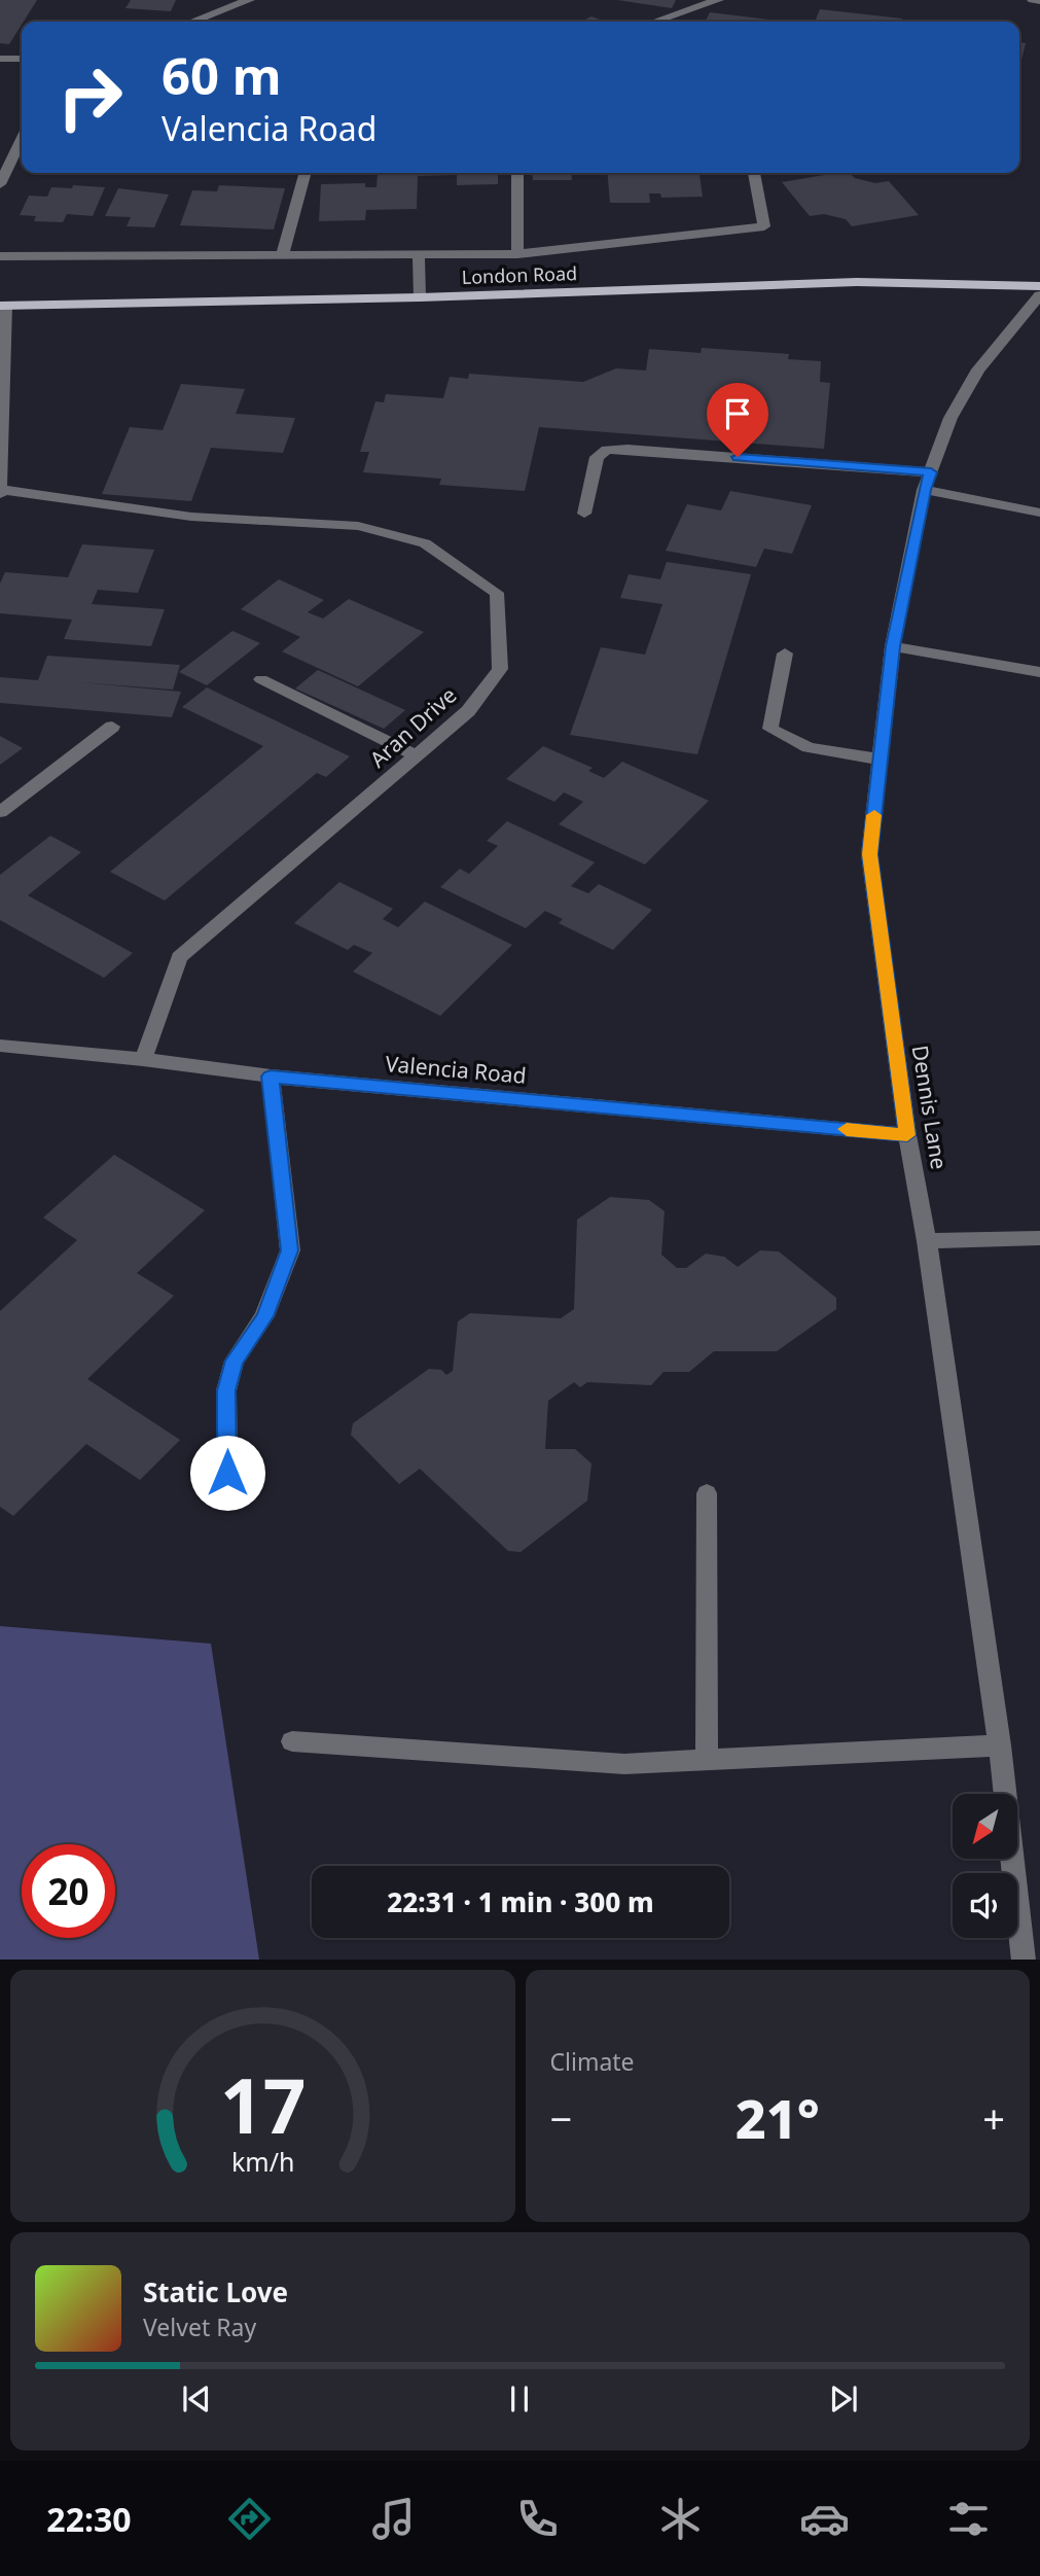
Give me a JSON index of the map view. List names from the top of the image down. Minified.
{"streets":{"main road":["London Road"],"street":["Aran Drive","Valencia Road","Dennis Lane"]},"crossings":[["Aran Drive","Valencia Road"],["Valencia Road","Dennis Lane"]],"north":"bottom left","page":{"turn":["60 m","Valencia Road"],"limit":"20","trip":"22:31 · 1 min · 300 m","tile":"Climate","heat":["−","21°","+"],"song":["Static Love","Velvet Ray"],"tabs":"22:30","gauge":["17","km/h"]}}
